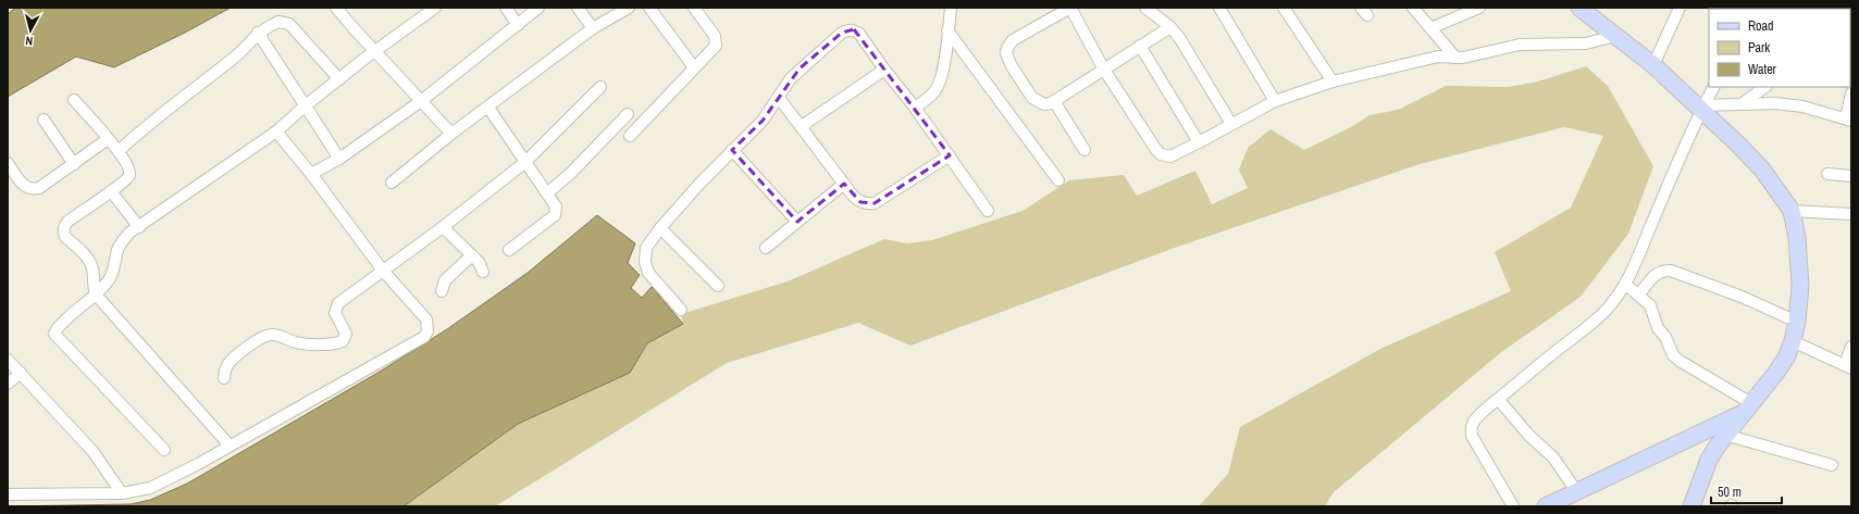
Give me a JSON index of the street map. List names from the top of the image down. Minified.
{"legend":["Road","Park","Water"],"scale_bar":"50 m","north":"bottom"}
